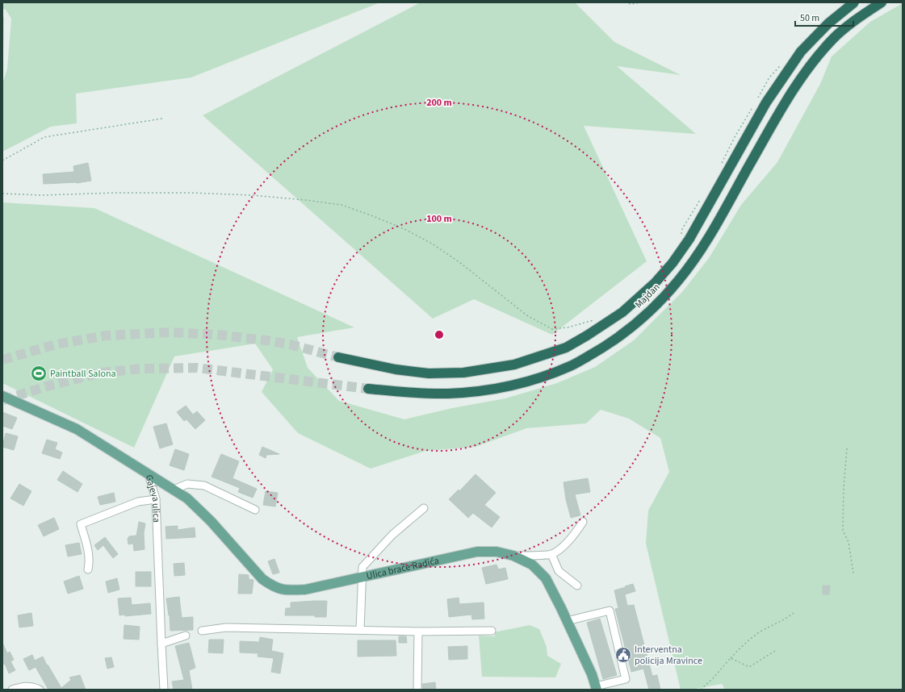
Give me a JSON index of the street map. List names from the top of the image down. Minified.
{"streets":{"highway":["Majdan"],"main road":["Gajeva ulica","Ulica braće Radića"]},"crossings":[["Gajeva ulica","Ulica braće Radića"]],"places":{"sports":["Paintball Salona"],"public building":["Interventna policija Mravince"]},"scale_bar":"50 m","rings":["200 m","100 m"]}
